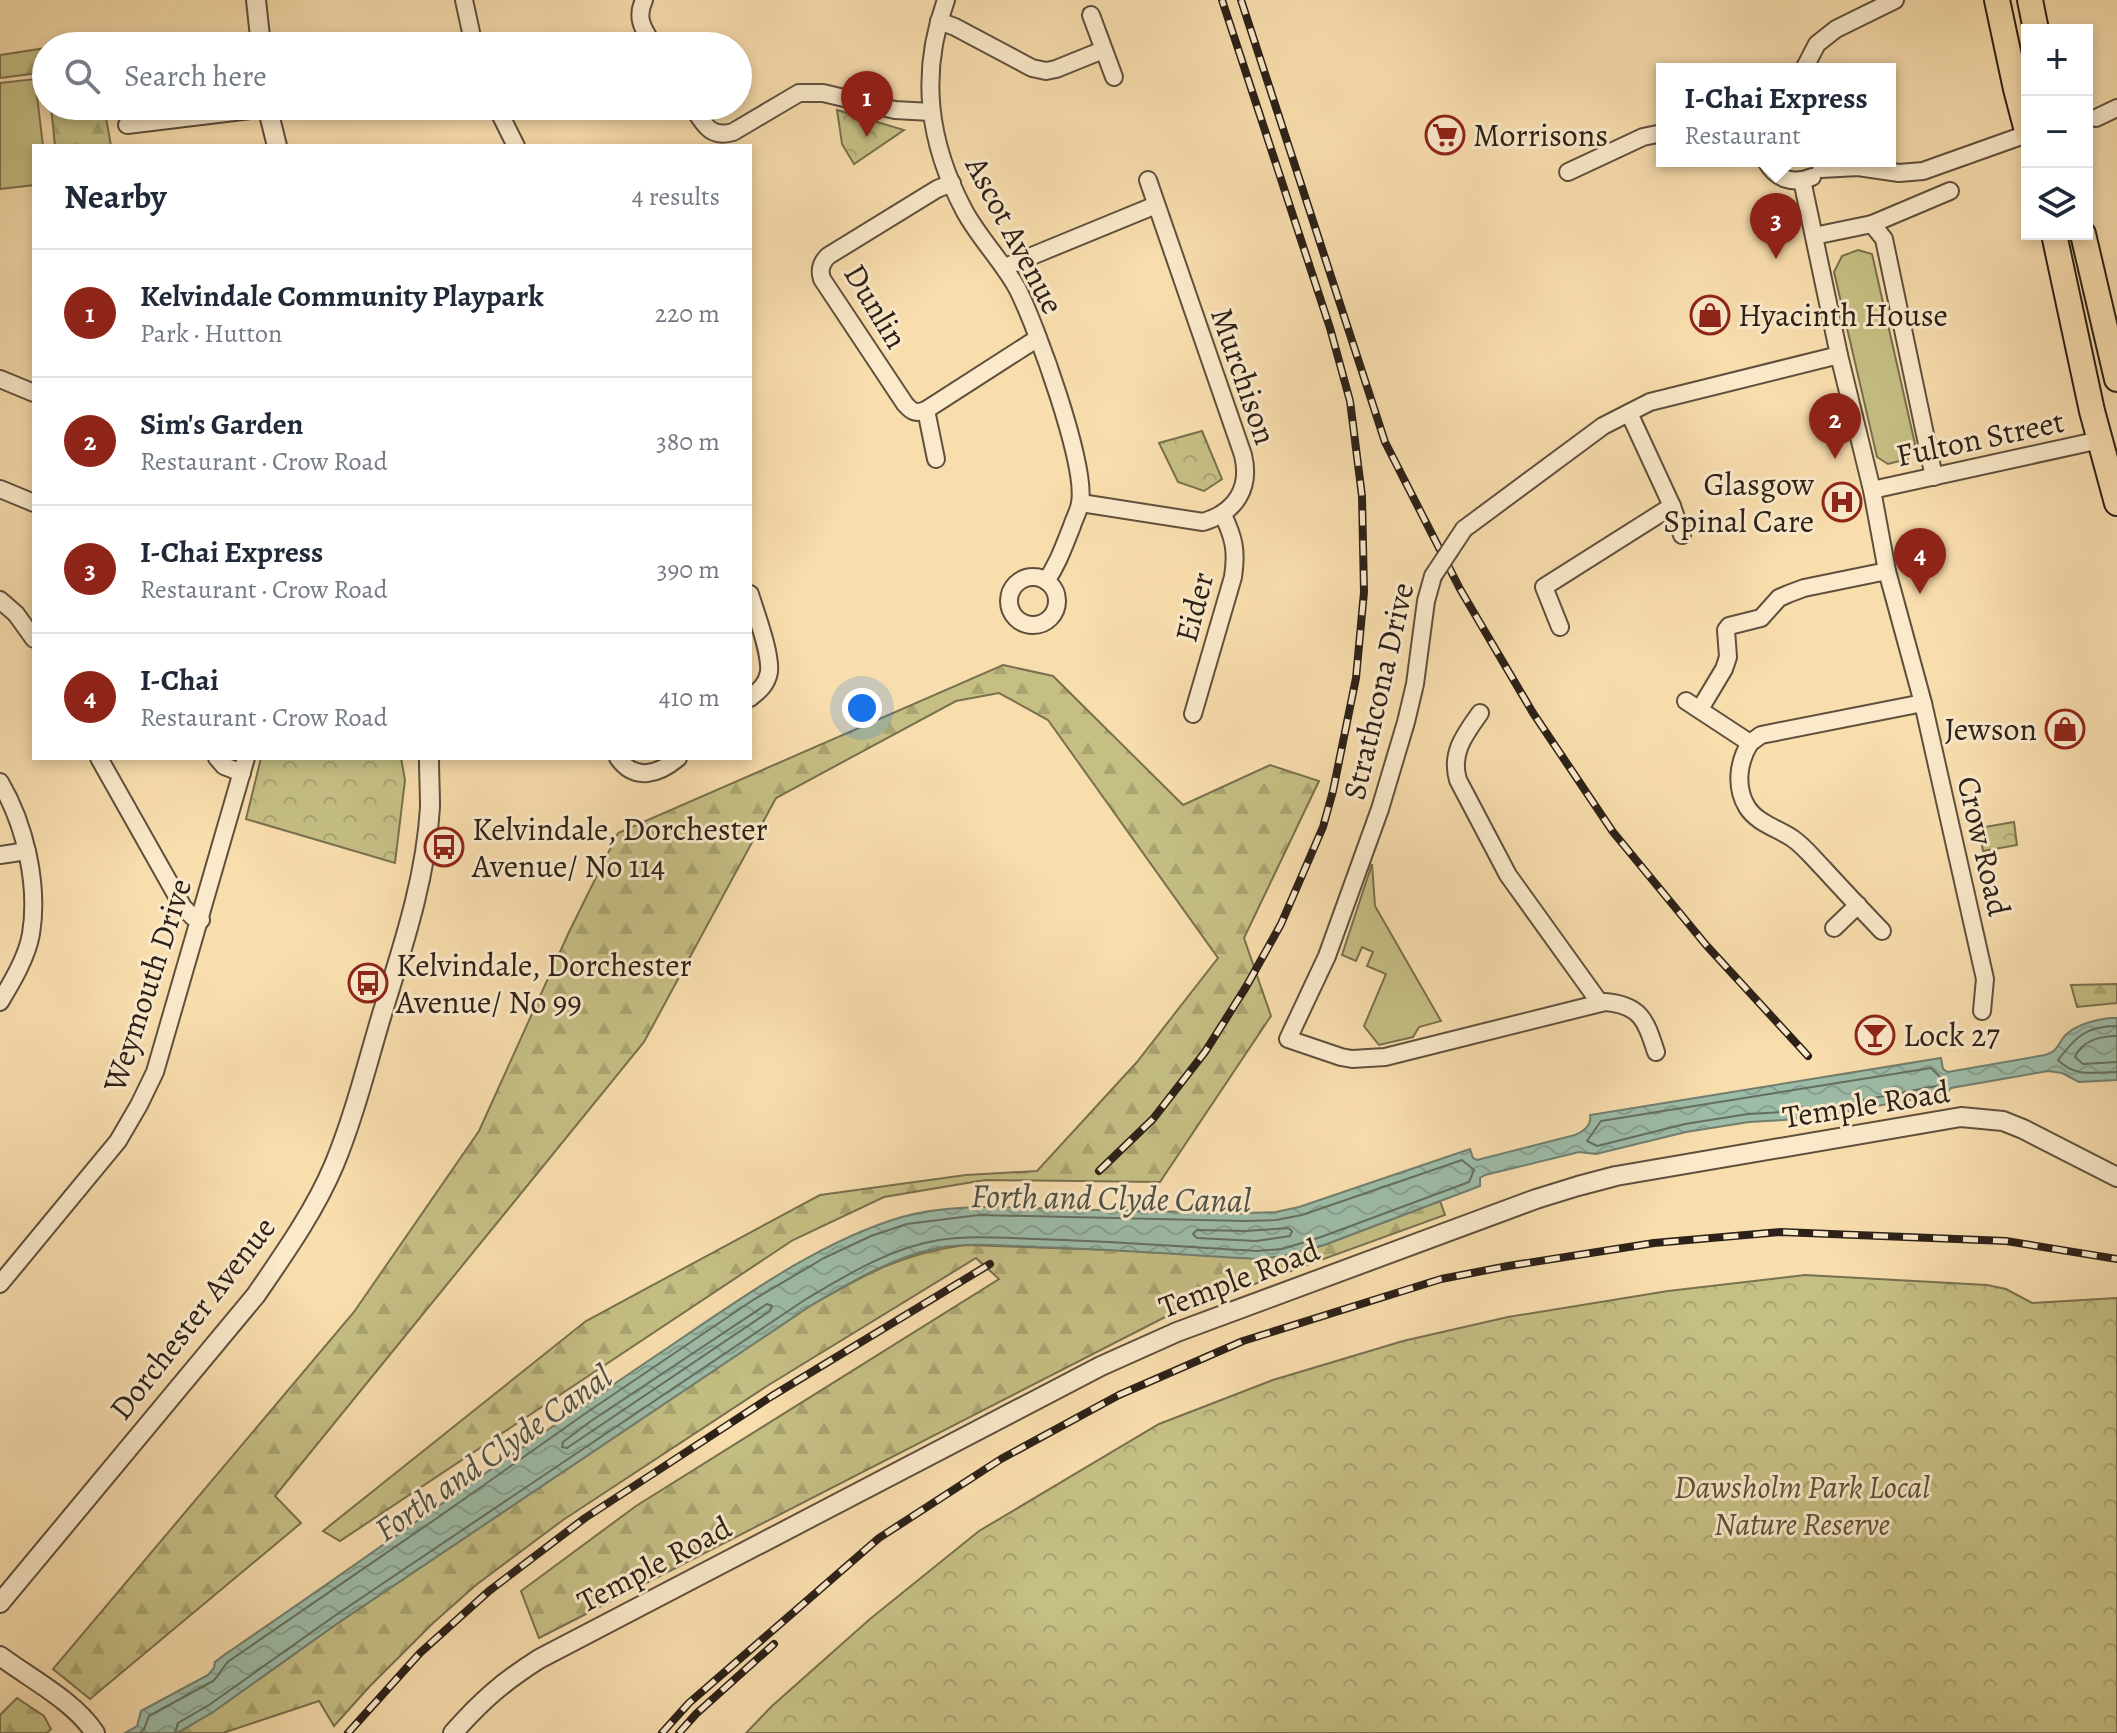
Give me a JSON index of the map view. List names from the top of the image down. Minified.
{"streets":{"street":["Ascot Avenue","Dunlin","Murchison","Fulton Street","Eider","Strathcona Drive","Crow Road","Weymouth Drive","Temple Road","Dorchester Avenue"]},"crossings":[["Ascot Avenue","Dunlin"],["Murchison","Eider"],["Fulton Street","Crow Road"],["Strathcona Drive","Crow Road"]],"water":["Forth and Clyde Canal"],"parks":["Dawsholm Park Local Nature Reserve"],"places":{"supermarket":["Morrisons"],"shop":["Hyacinth House","Jewson"],"hospital":["Glasgow Spinal Care"],"bus stop":["Kelvindale, Dorchester Avenue/ No 114","Kelvindale, Dorchester Avenue/ No 99"],"bar":["Lock 27"]},"page":{"map_buttons":["+","−"],"search":"Search here","popup":["I-Chai Express","Restaurant"],"pins":["1","3","2","4"],"heading":["Nearby","4 results"],"list":[{"mark":"1","name":"Kelvindale Community Playpark","note":"Park · Hutton","value":"220 m"},{"mark":"2","name":"Sim's Garden","note":"Restaurant · Crow Road","value":"380 m"},{"mark":"3","name":"I-Chai Express","note":"Restaurant · Crow Road","value":"390 m"},{"mark":"4","name":"I-Chai","note":"Restaurant · Crow Road","value":"410 m"}]}}
